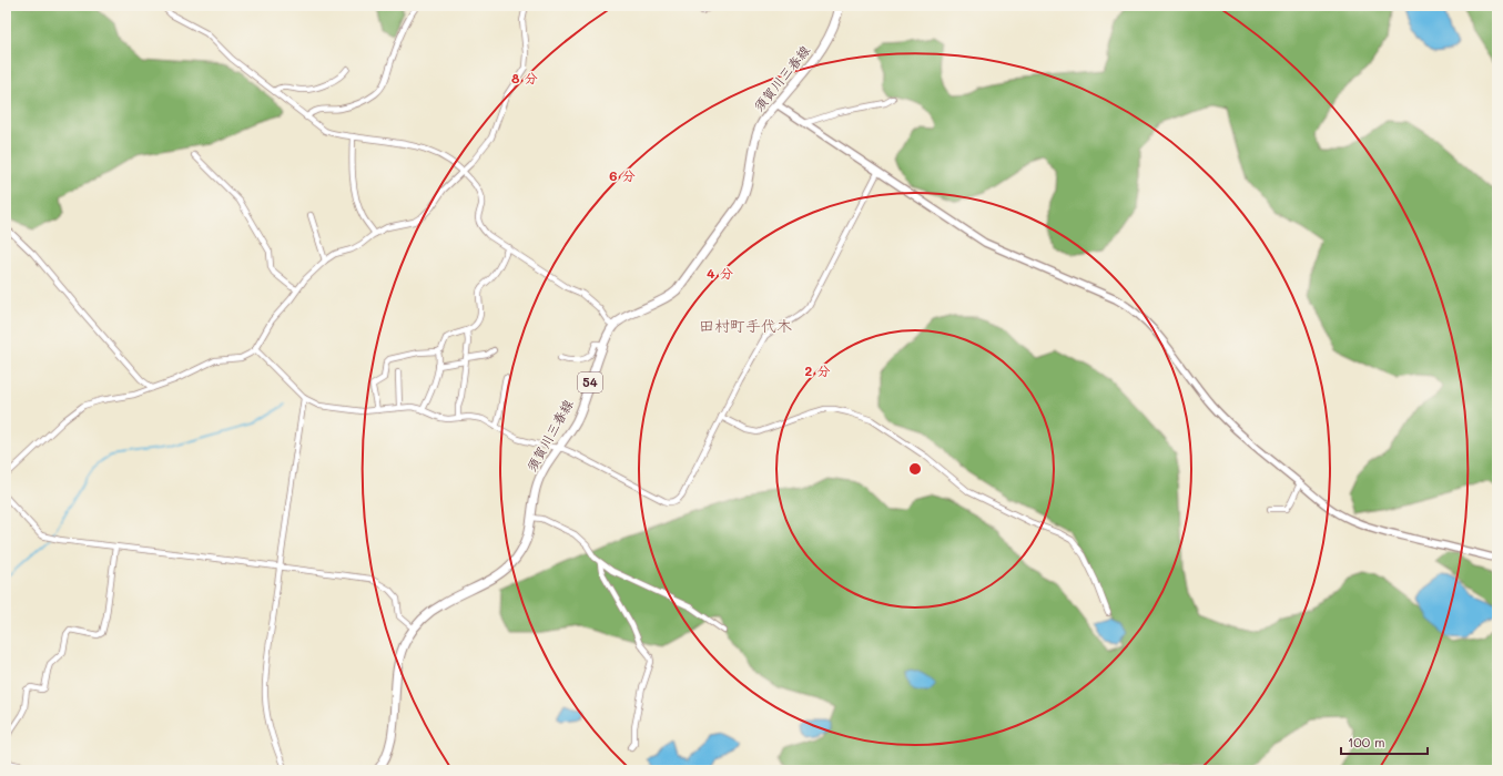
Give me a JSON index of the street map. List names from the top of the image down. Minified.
{"streets":{"main road":["須賀川三春線","54"]},"districts":["田村町手代木"],"scale_bar":"100 m","rings":["8 分","6 分","4 分","2 分"]}
